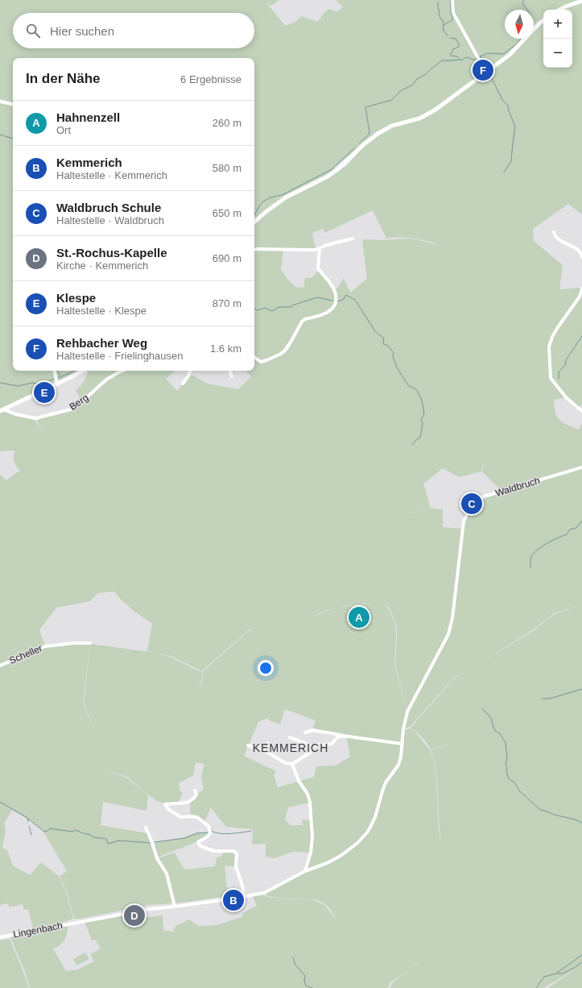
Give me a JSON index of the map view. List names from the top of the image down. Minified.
{"streets":{"street":["Berg","Waldbruch","Scheller","Lingenbach"]},"districts":["KEMMERICH"],"north":"bottom","page":{"map_buttons":["+","−"],"search":"Hier suchen","pins":["F","E","C","A","B","D"],"heading":["In der Nähe","6 Ergebnisse"],"list":[{"mark":"A","name":"Hahnenzell","note":"Ort","value":"260 m"},{"mark":"B","name":"Kemmerich","note":"Haltestelle · Kemmerich","value":"580 m"},{"mark":"C","name":"Waldbruch Schule","note":"Haltestelle · Waldbruch","value":"650 m"},{"mark":"D","name":"St.-Rochus-Kapelle","note":"Kirche · Kemmerich","value":"690 m"},{"mark":"E","name":"Klespe","note":"Haltestelle · Klespe","value":"870 m"},{"mark":"F","name":"Rehbacher Weg","note":"Haltestelle · Frielinghausen","value":"1.6 km"}]}}
